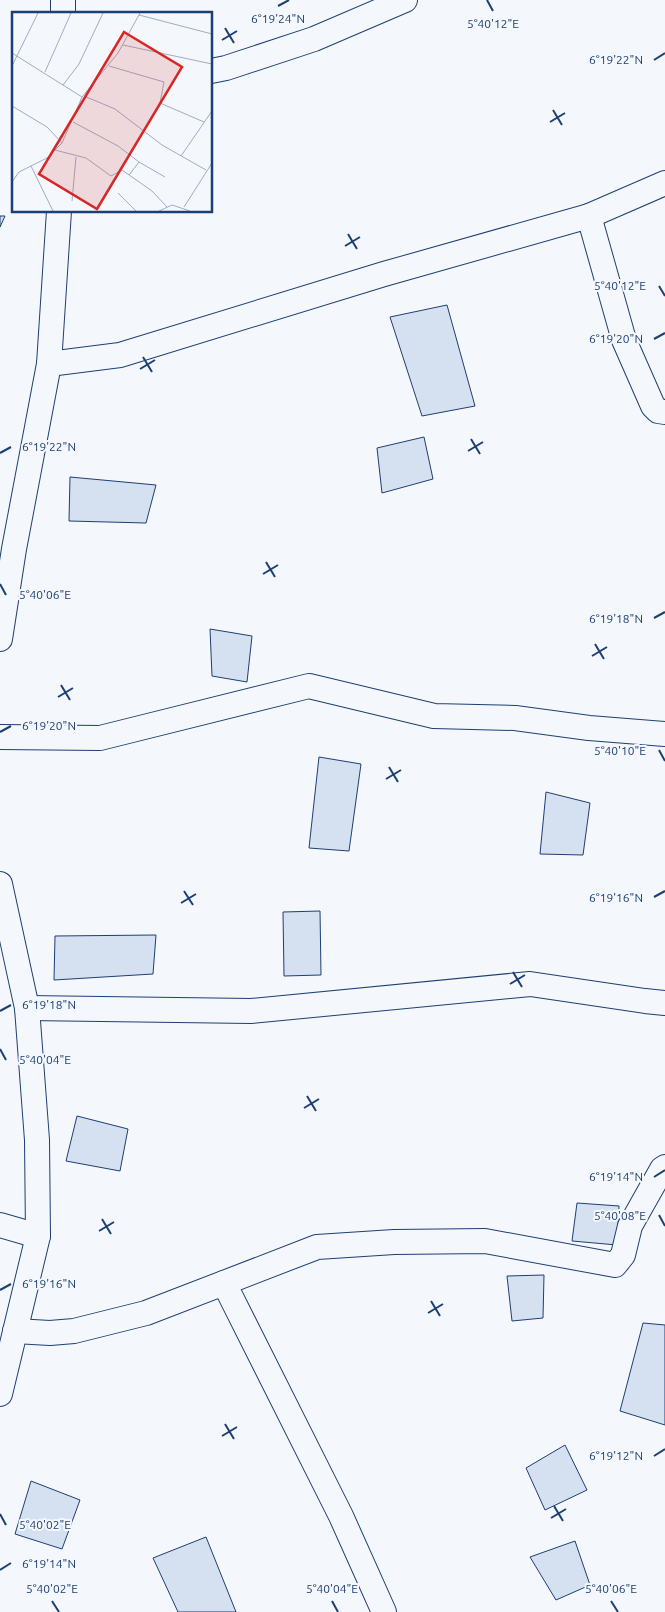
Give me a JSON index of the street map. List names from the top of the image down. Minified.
{"coordinates":["6°19'24\"N","5°40'12\"E","6°19'22\"N","6°19'20\"N","5°40'06\"E","6°19'18\"N","5°40'10\"E","6°19'16\"N","5°40'04\"E","6°19'14\"N","5°40'08\"E","6°19'12\"N","5°40'02\"E"]}
